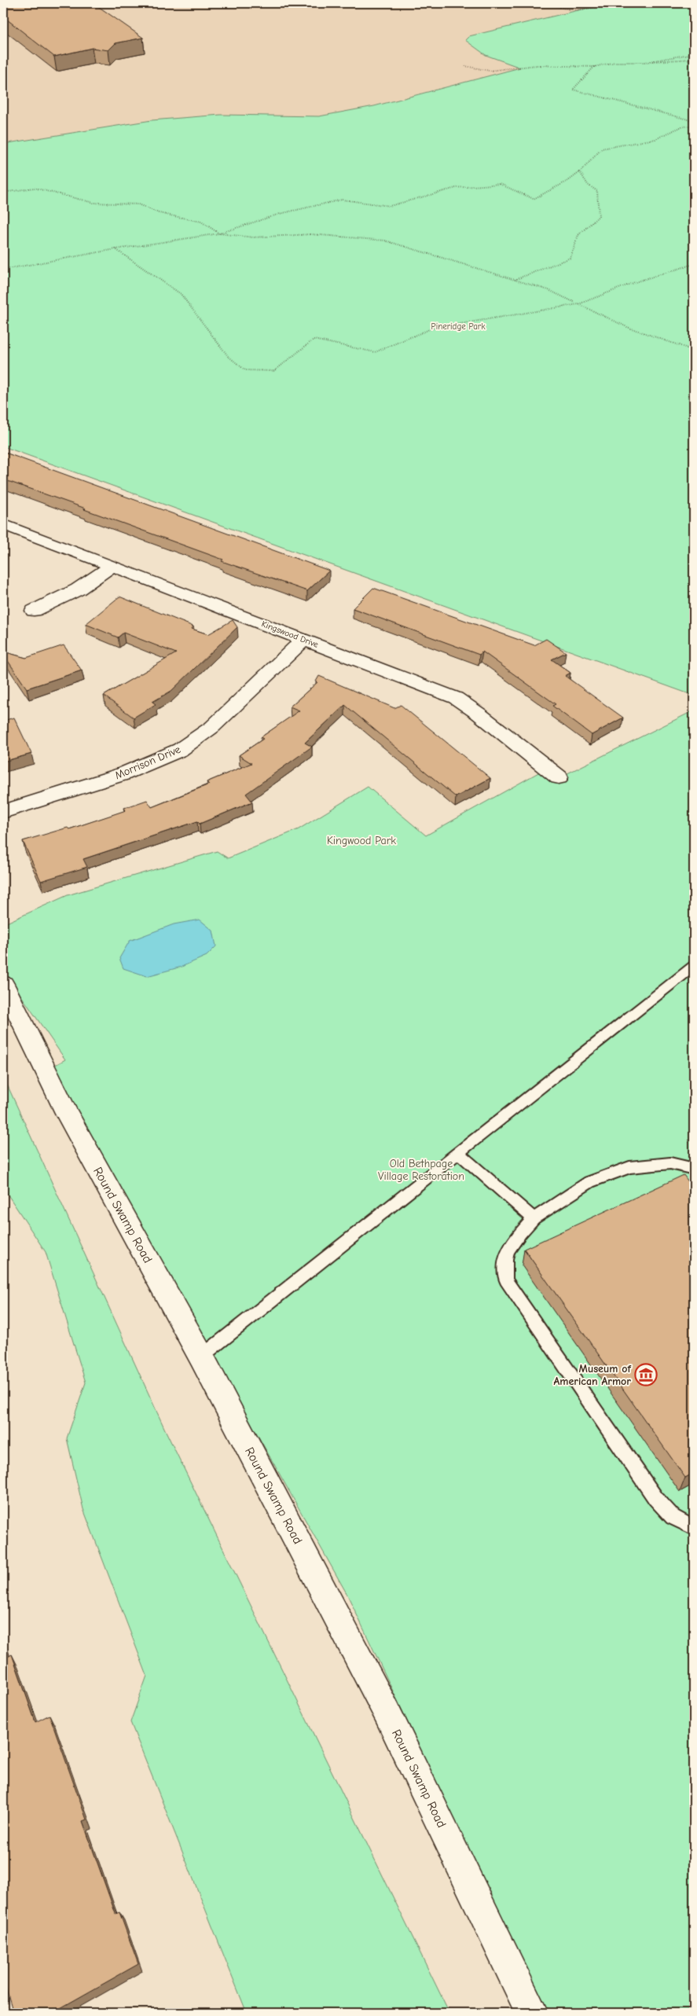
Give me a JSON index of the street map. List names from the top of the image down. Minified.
{"streets":{"street":["Kingswood Drive","Morrison Drive","Round Swamp Road"]},"crossings":[["Kingswood Drive","Morrison Drive"]],"parks":["Pineridge Park","Kingwood Park","Old Bethpage Village Restoration"],"places":{"museum":["Museum of American Armor"]}}
